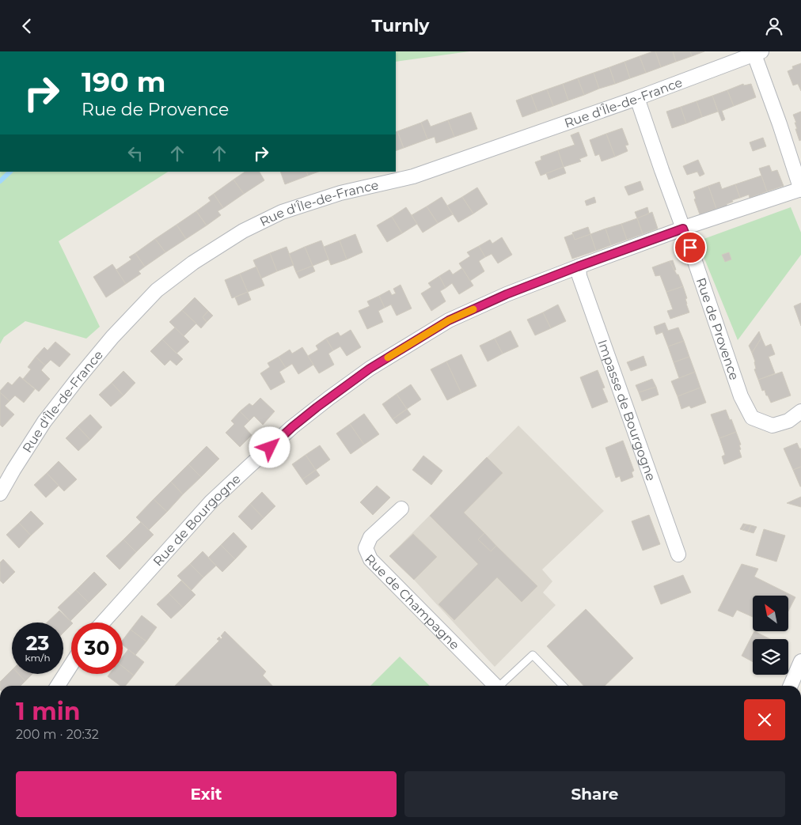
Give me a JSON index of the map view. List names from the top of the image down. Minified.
{"streets":{"street":["Rue d'Île-de-France","Rue de Provence","Impasse de Bourgogne","Rue de Bourgogne","Rue de Champagne"]},"crossings":[["Rue d'Île-de-France","Rue de Provence"],["Rue de Provence","Rue de Bourgogne"],["Impasse de Bourgogne","Rue de Bourgogne"]],"north":"top left","page":{"header":"Turnly","turn":["190 m","Rue de Provence"],"speed":"23 km/h","limit":"30","heading":["1 min","200 m · 20:32"],"buttons":["Exit","Share"]}}
